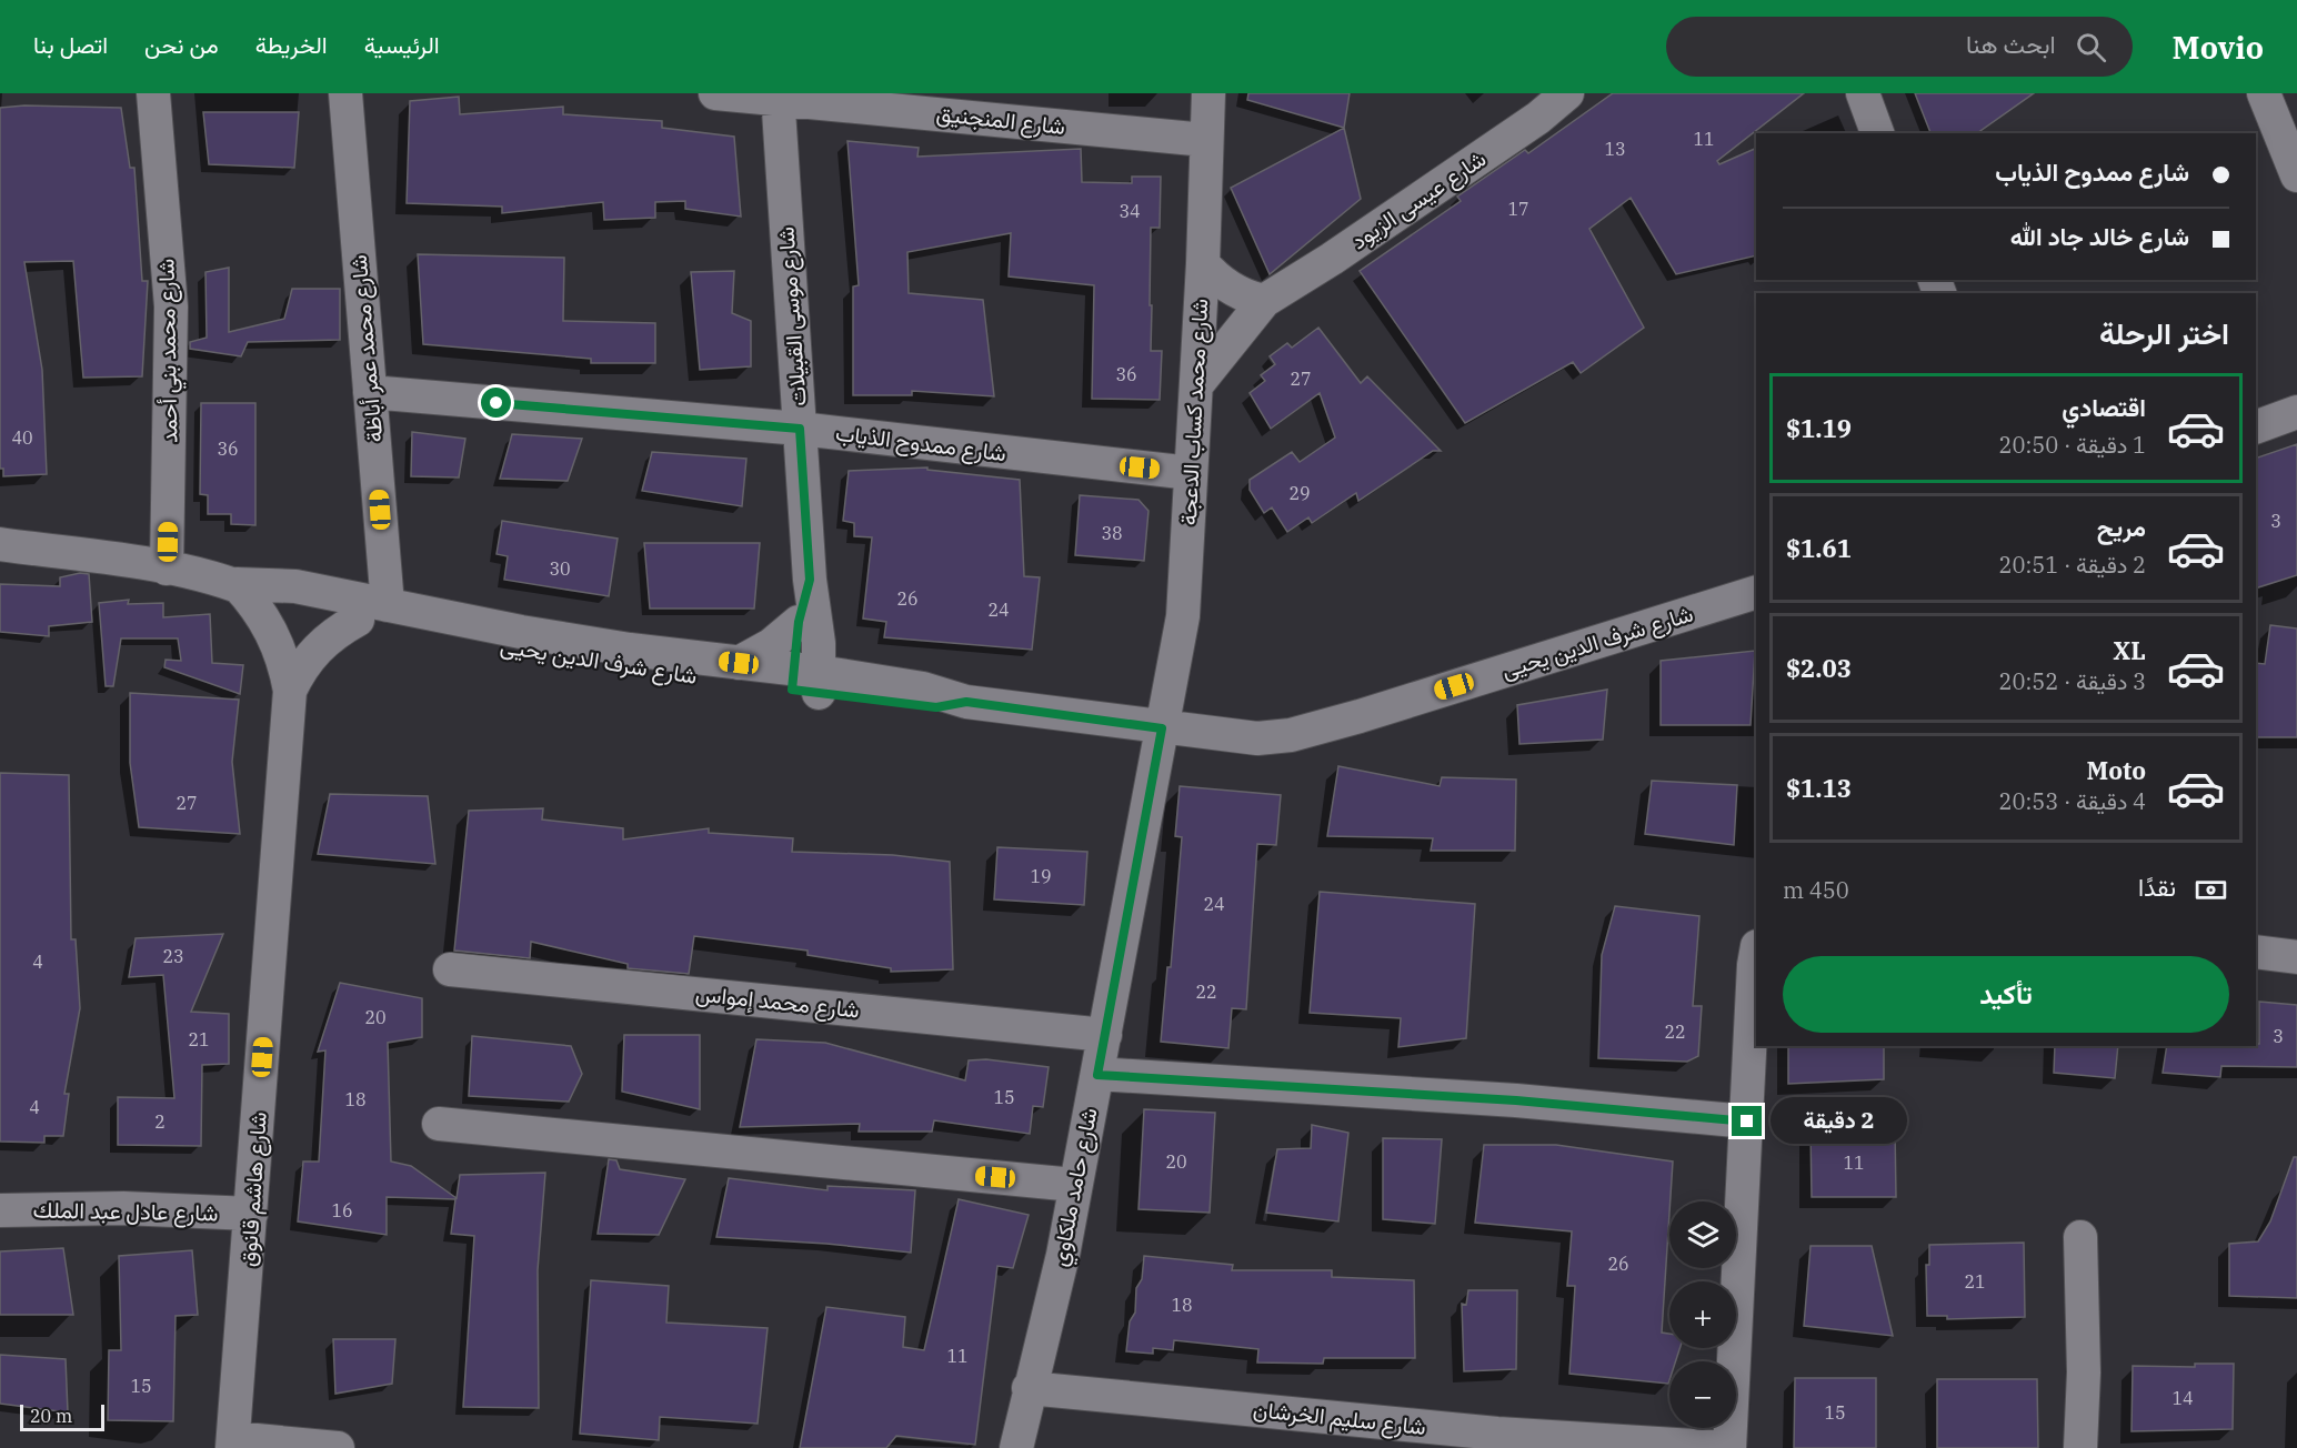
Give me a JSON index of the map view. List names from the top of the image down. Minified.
{"streets":{"street":["شارع المنجنيق","شارع عيسى الزيود","شارع موسى القبيلات","شارع محمد عمر أباظة","شارع محمد بني أحمد","شارع محمد كساب الدعجة","شارع ممدوح الذياب","شارع شرف الدين يحيى","شارع محمد إمواس","شارع حامد ملكاوي","شارع هاشم قانوق","شارع عادل عبد الملك","شارع سليم الخرشان"]},"crossings":[["شارع المنجنيق","شارع موسى القبيلات"],["شارع المنجنيق","شارع محمد كساب الدعجة"],["شارع عيسى الزيود","شارع محمد كساب الدعجة"],["شارع موسى القبيلات","شارع ممدوح الذياب"],["شارع موسى القبيلات","شارع شرف الدين يحيى"],["شارع محمد عمر أباظة","شارع ممدوح الذياب"],["شارع محمد عمر أباظة","شارع شرف الدين يحيى"],["شارع محمد بني أحمد","شارع شرف الدين يحيى"],["شارع محمد كساب الدعجة","شارع ممدوح الذياب"],["شارع محمد كساب الدعجة","شارع شرف الدين يحيى"],["شارع محمد كساب الدعجة","شارع حامد ملكاوي"],["شارع شرف الدين يحيى","شارع حامد ملكاوي"],["شارع شرف الدين يحيى","شارع هاشم قانوق"],["شارع محمد إمواس","شارع حامد ملكاوي"],["شارع حامد ملكاوي","شارع سليم الخرشان"],["شارع هاشم قانوق","شارع عادل عبد الملك"]],"house_numbers":["11","13","17","34","36","27","40","36","29","3","38","30","26","24","27","19","24","23","4","22","20","22","3","21","15","18","4","2","20","11","16","26","21","18","11","15","14","15"],"scale_bar":"20 m","page":{"header":"Movio","search":"ابحث هنا","nav":["الرئيسية","الخريطة","من نحن","اتصل بنا"],"banner":["شارع ممدوح الذياب","شارع خالد جاد الله"],"heading":"اختر الرحلة","list":[{"name":"اقتصادي","note":"1 دقيقة · 20:50","value":"$1.19"},{"name":"مريح","note":"2 دقيقة · 20:51","value":"$1.61"},{"name":"XL","note":"3 دقيقة · 20:52","value":"$2.03"},{"name":"Moto","note":"4 دقيقة · 20:53","value":"$1.13"}],"pay":["نقدًا","450 m"],"buttons":"تأكيد","bubble":"2 دقيقة","map_buttons":["+","−"],"scale":"20 m"}}
